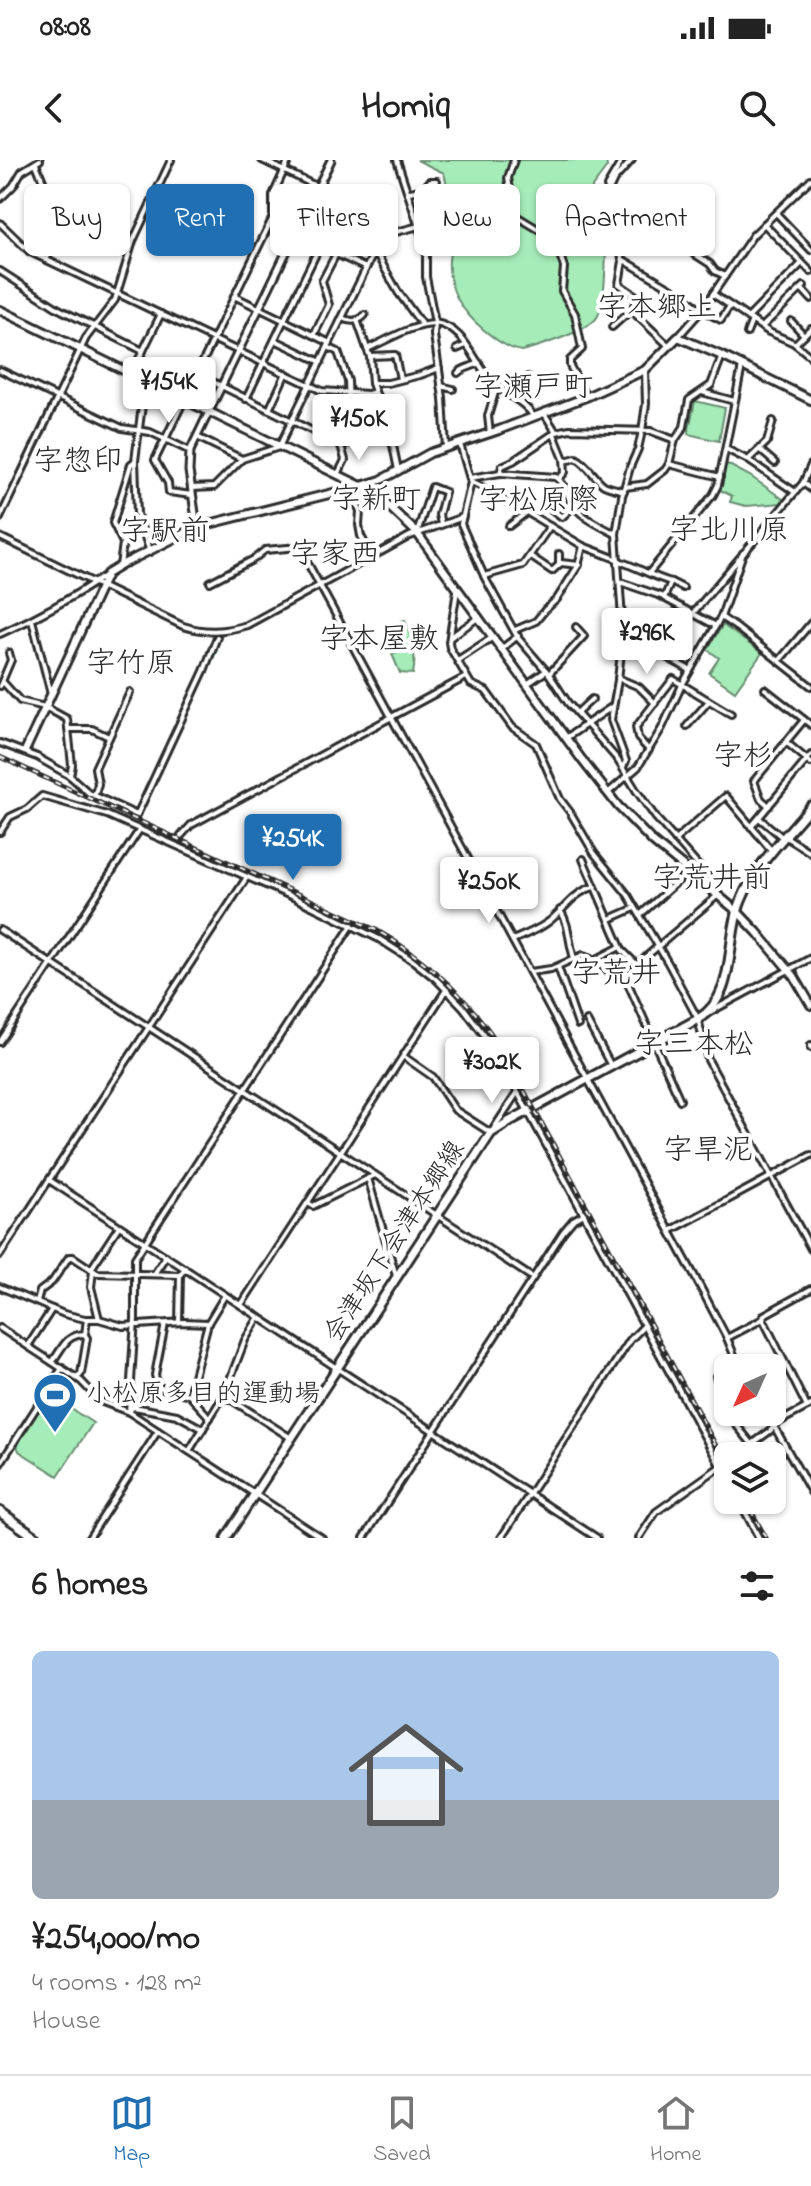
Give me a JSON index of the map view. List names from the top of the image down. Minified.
{"streets":{"main road":["会津坂下会津本郷線"]},"districts":["字本郷上","字瀬戸町","字惣印","字新町","字松原際","字北川原","字駅前","字家西","字本屋敷","字竹原","字杉","字荒井前","字荒井","字三本松","字旱泥"],"places":{"sports":["小松原多目的運動場"]},"north":"bottom left","page":{"status":"08:08","header":"Homiq","chip":["Buy","Rent","Filters","New","Apartment"],"price":["¥154K","¥150K","¥296K","¥254K","¥250K","¥302K"],"heading":"6 homes","list":[{"name":"¥254,000/mo","note":"4 rooms · 128 m² · House"}],"tabs":["Map","Saved","Home"]}}
